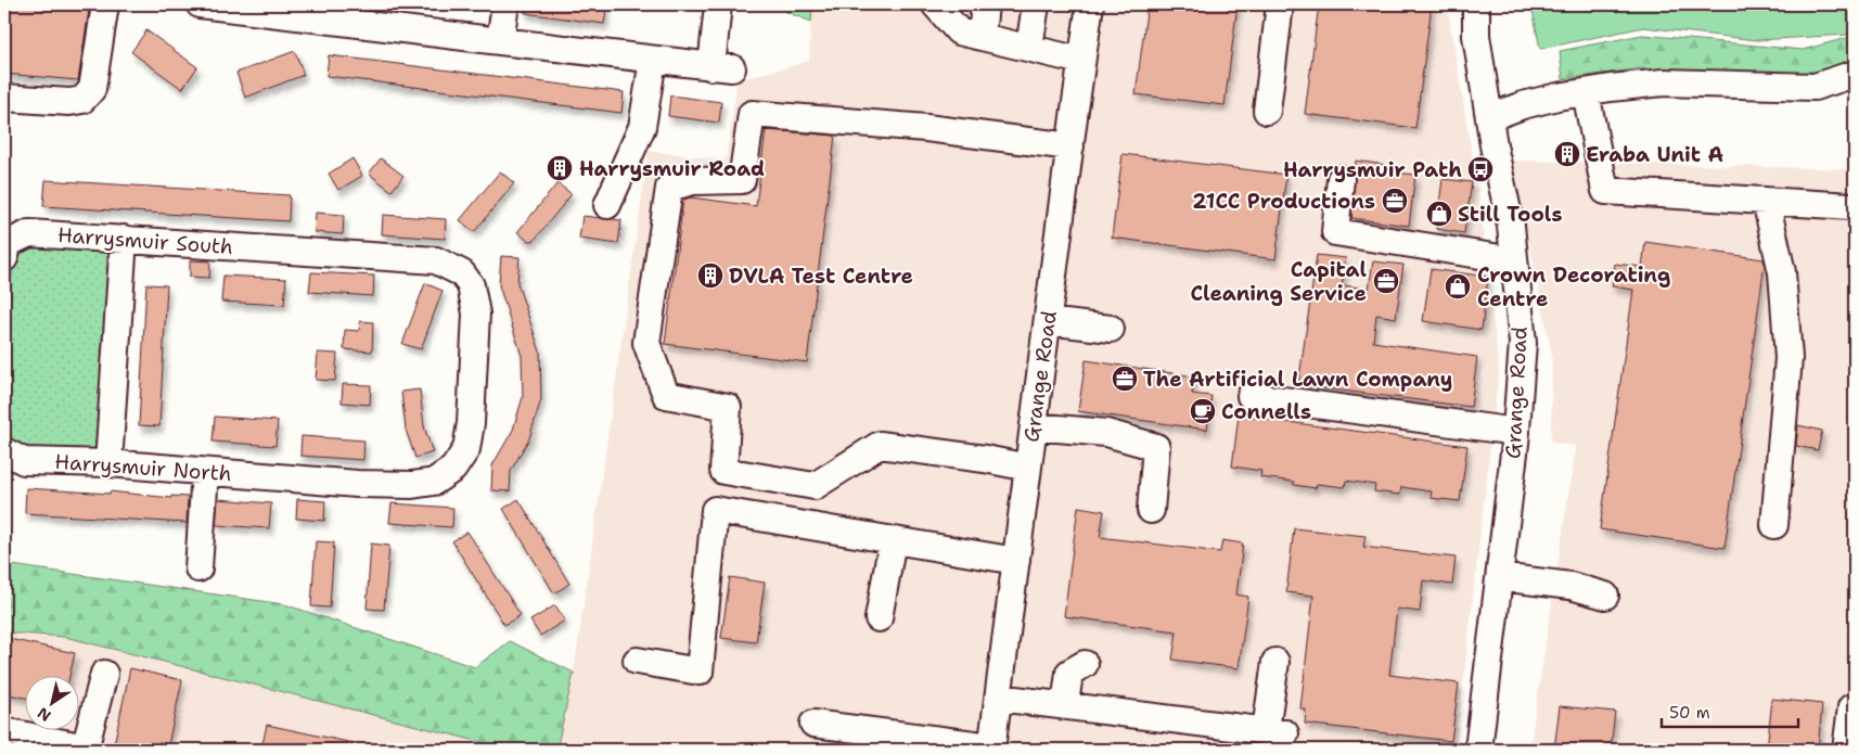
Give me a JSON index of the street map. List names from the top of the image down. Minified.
{"streets":{"street":["Harrysmuir South","Grange Road","Harrysmuir North"]},"crossings":[["Harrysmuir South","Harrysmuir North"]],"places":{"building":["Eraba Unit A","Harrysmuir Road","DVLA Test Centre"],"bus stop":["Harrysmuir Path"],"office":["21CC Productions","Capital Cleaning Service","The Artificial Lawn Company"],"shop":["Still Tools","Crown Decorating Centre"],"cafe":["Connells"]},"scale_bar":"50 m","north":"bottom left"}
